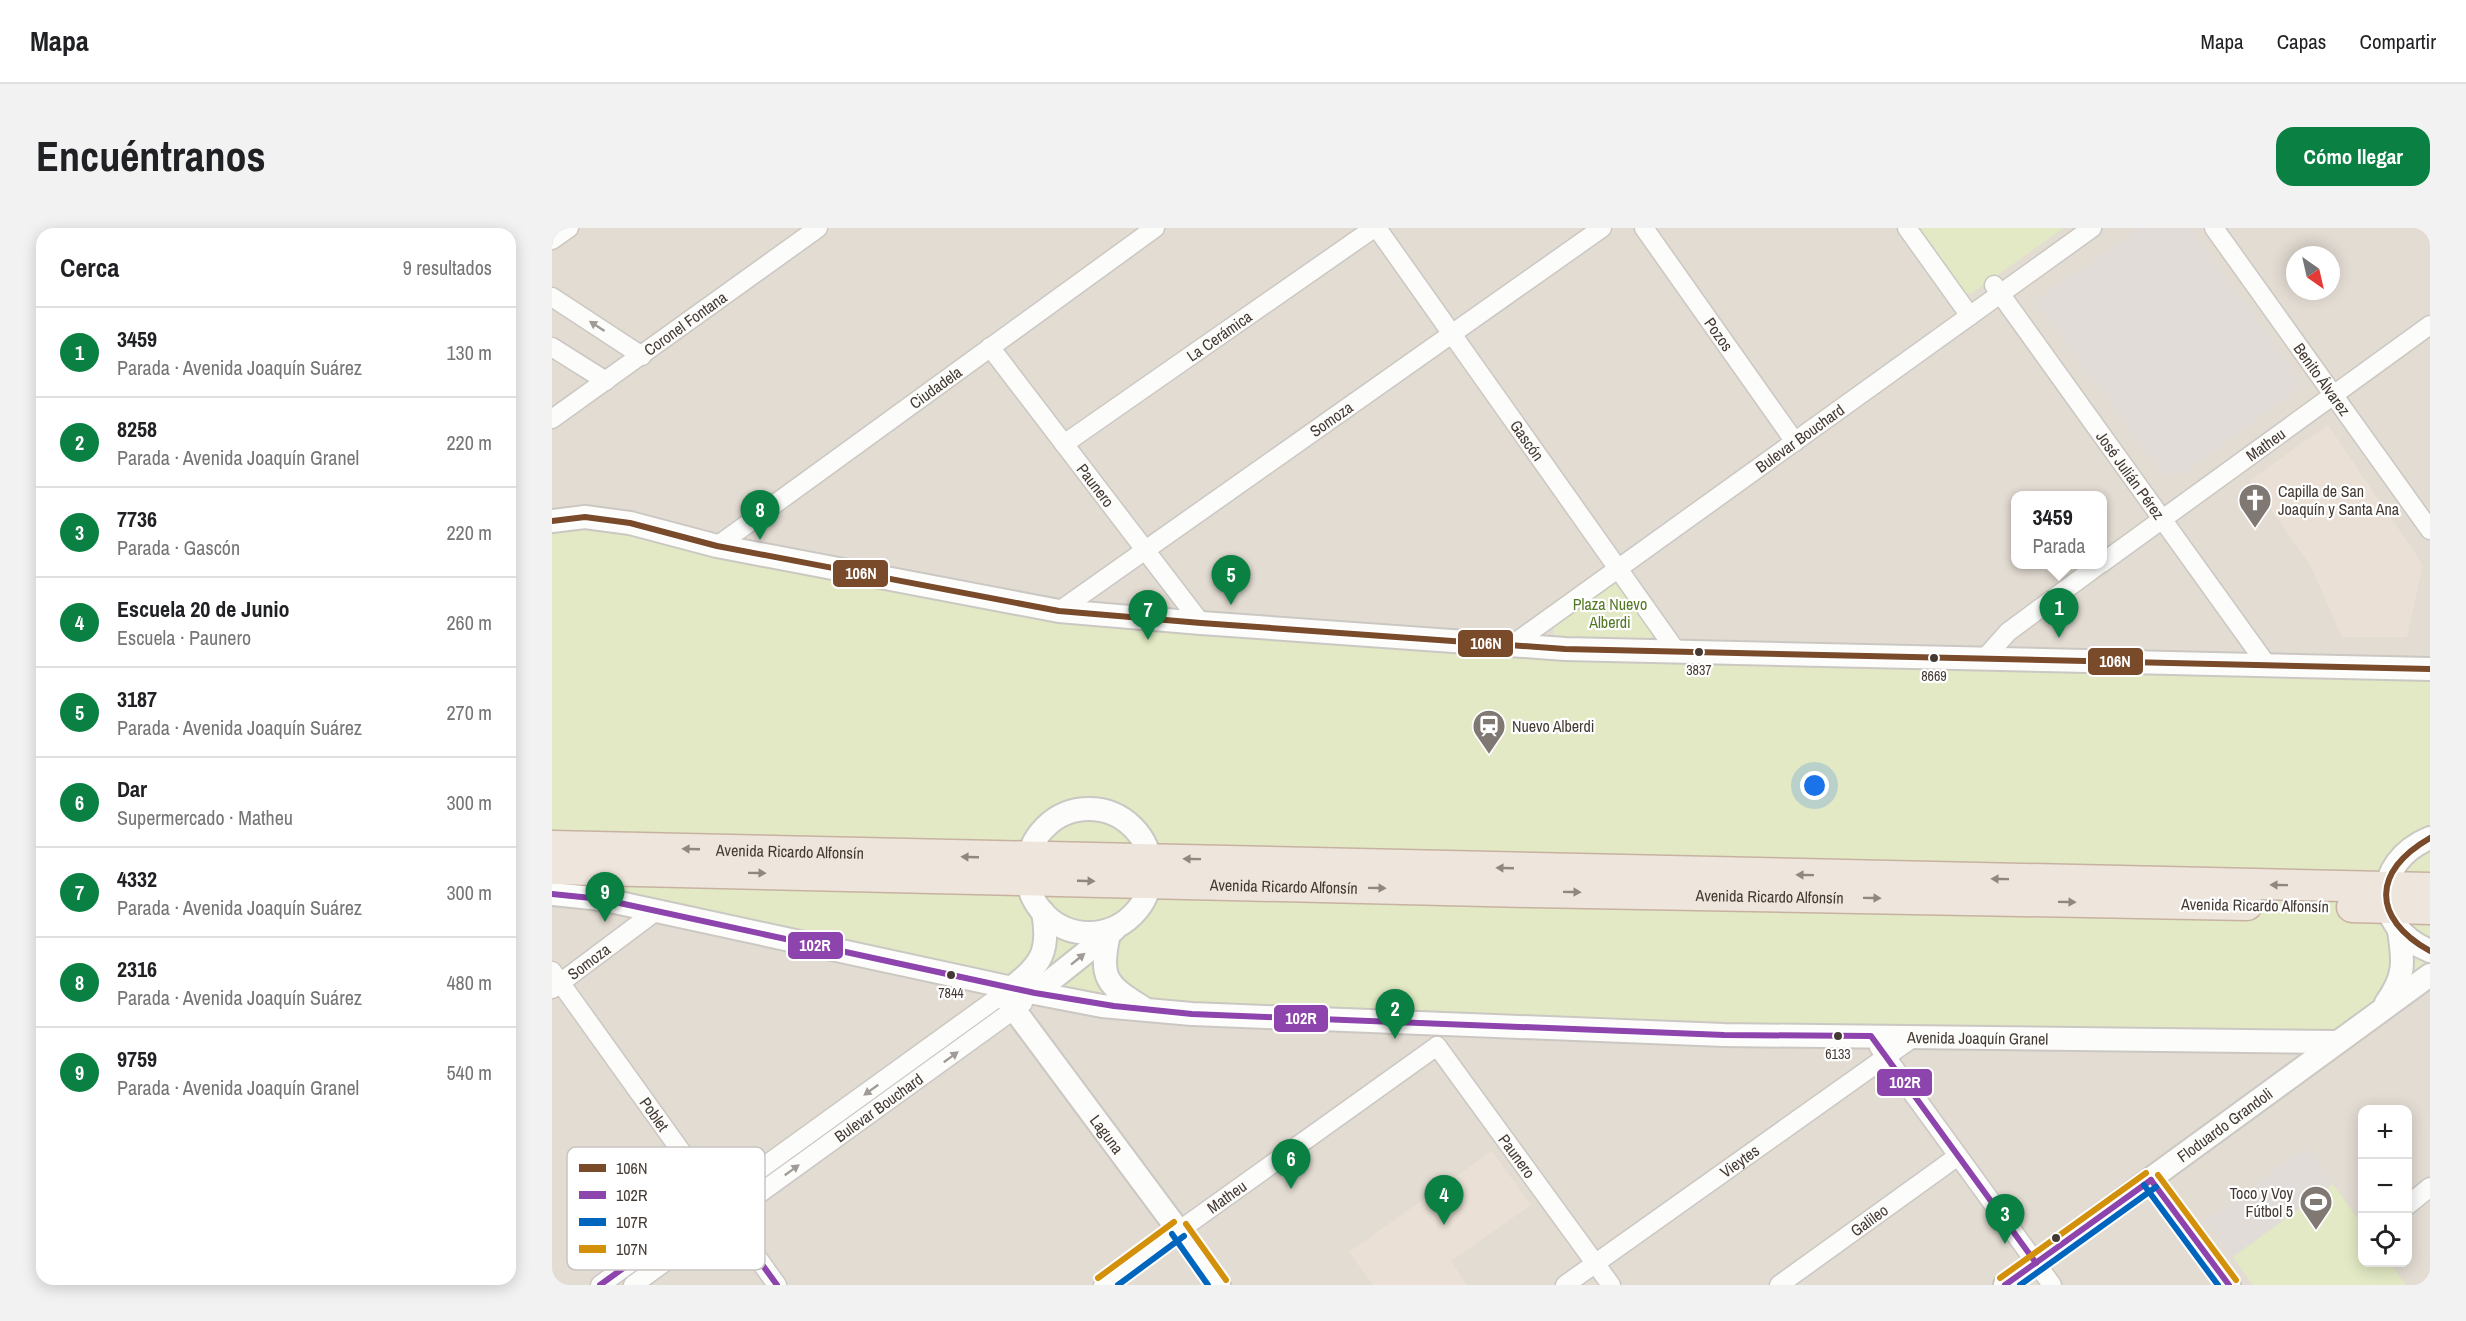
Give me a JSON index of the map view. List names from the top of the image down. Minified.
{"streets":{"highway":["Avenida Ricardo Alfonsín"],"street":["Coronel Fontana","Pozos","La Cerámica","Benito Álvarez","Ciudadela","Somoza","Bulevar Bouchard","Gascón","Matheu","José Julián Pérez","Paunero","Avenida Joaquín Granel","Poblet","Floduardo Grandoli","Laguna","Vieytes","Galileo"]},"crossings":[["Pozos","Bulevar Bouchard"],["La Cerámica","Gascón"],["La Cerámica","Paunero"],["Benito Álvarez","Matheu"],["Ciudadela","Paunero"],["Somoza","Gascón"],["Somoza","Paunero"],["Somoza","Avenida Joaquín Granel"],["Somoza","Poblet"],["Bulevar Bouchard","Gascón"],["Bulevar Bouchard","José Julián Pérez"],["Bulevar Bouchard","Avenida Joaquín Granel"],["Bulevar Bouchard","Laguna"],["Matheu","José Julián Pérez"],["Matheu","Paunero"],["Matheu","Avenida Joaquín Granel"],["Matheu","Laguna"],["Paunero","Avenida Joaquín Granel"],["Paunero","Vieytes"],["Avenida Ricardo Alfonsín","Floduardo Grandoli"],["Avenida Joaquín Granel","Floduardo Grandoli"],["Avenida Joaquín Granel","Laguna"],["Avenida Joaquín Granel","Vieytes"]],"parks":["Plaza Nuevo Alberdi"],"places":{"church":["Capilla de San Joaquín y Santa Ana"],"other":["3837","8669","7844","6133"],"station":["Nuevo Alberdi"],"sports":["Toco y Voy Fútbol 5"]},"lines":["transit line 106N","transit line 102R","transit line 107N","transit line 107R"],"legend":["106N","102R","107R","107N"],"north":"bottom right","page":{"header":"Mapa","nav":["Mapa","Capas","Compartir"],"buttons":"Cómo llegar","title":"Encuéntranos","heading":["Cerca","9 resultados"],"list":[{"mark":"1","name":"3459","note":"Parada · Avenida Joaquín Suárez","value":"130 m"},{"mark":"2","name":"8258","note":"Parada · Avenida Joaquín Granel","value":"220 m"},{"mark":"3","name":"7736","note":"Parada · Gascón","value":"220 m"},{"mark":"4","name":"Escuela 20 de Junio","note":"Escuela · Paunero","value":"260 m"},{"mark":"5","name":"3187","note":"Parada · Avenida Joaquín Suárez","value":"270 m"},{"mark":"6","name":"Dar","note":"Supermercado · Matheu","value":"300 m"},{"mark":"7","name":"4332","note":"Parada · Avenida Joaquín Suárez","value":"300 m"},{"mark":"8","name":"2316","note":"Parada · Avenida Joaquín Suárez","value":"480 m"},{"mark":"9","name":"9759","note":"Parada · Avenida Joaquín Granel","value":"540 m"}],"pins":["8","5","1","7","9","2","6","4","3"],"popup":["3459","Parada"],"map_buttons":["+","−"]}}
